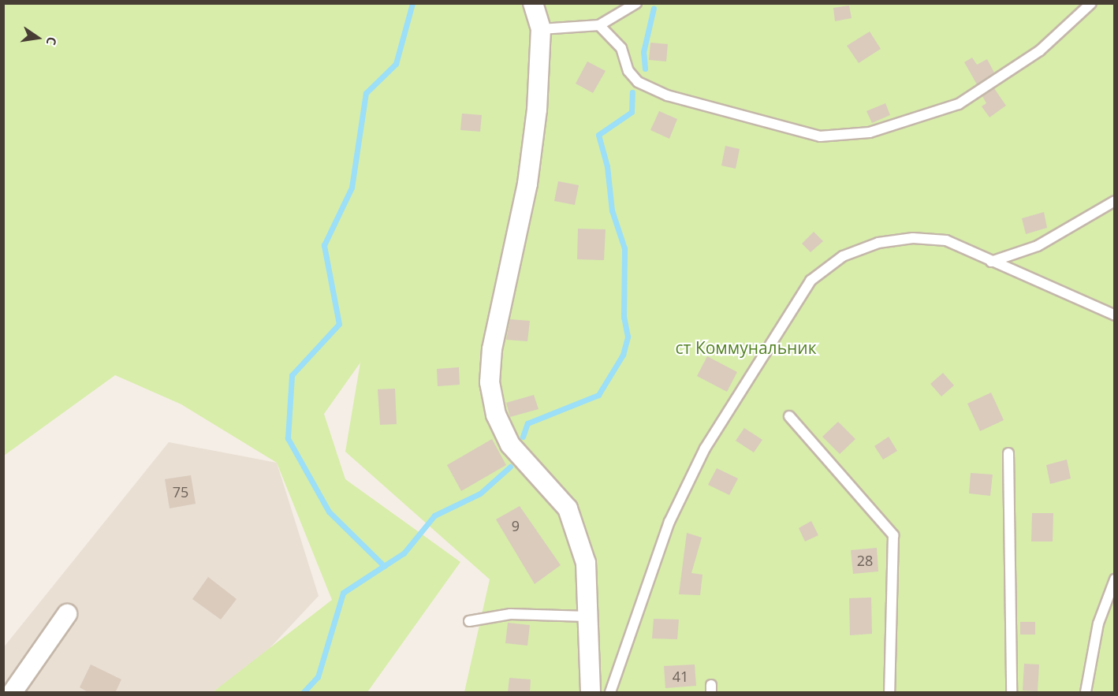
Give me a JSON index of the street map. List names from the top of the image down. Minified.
{"parks":["ст Коммунальник"],"house_numbers":["75","9","28","41"],"north":"right"}
